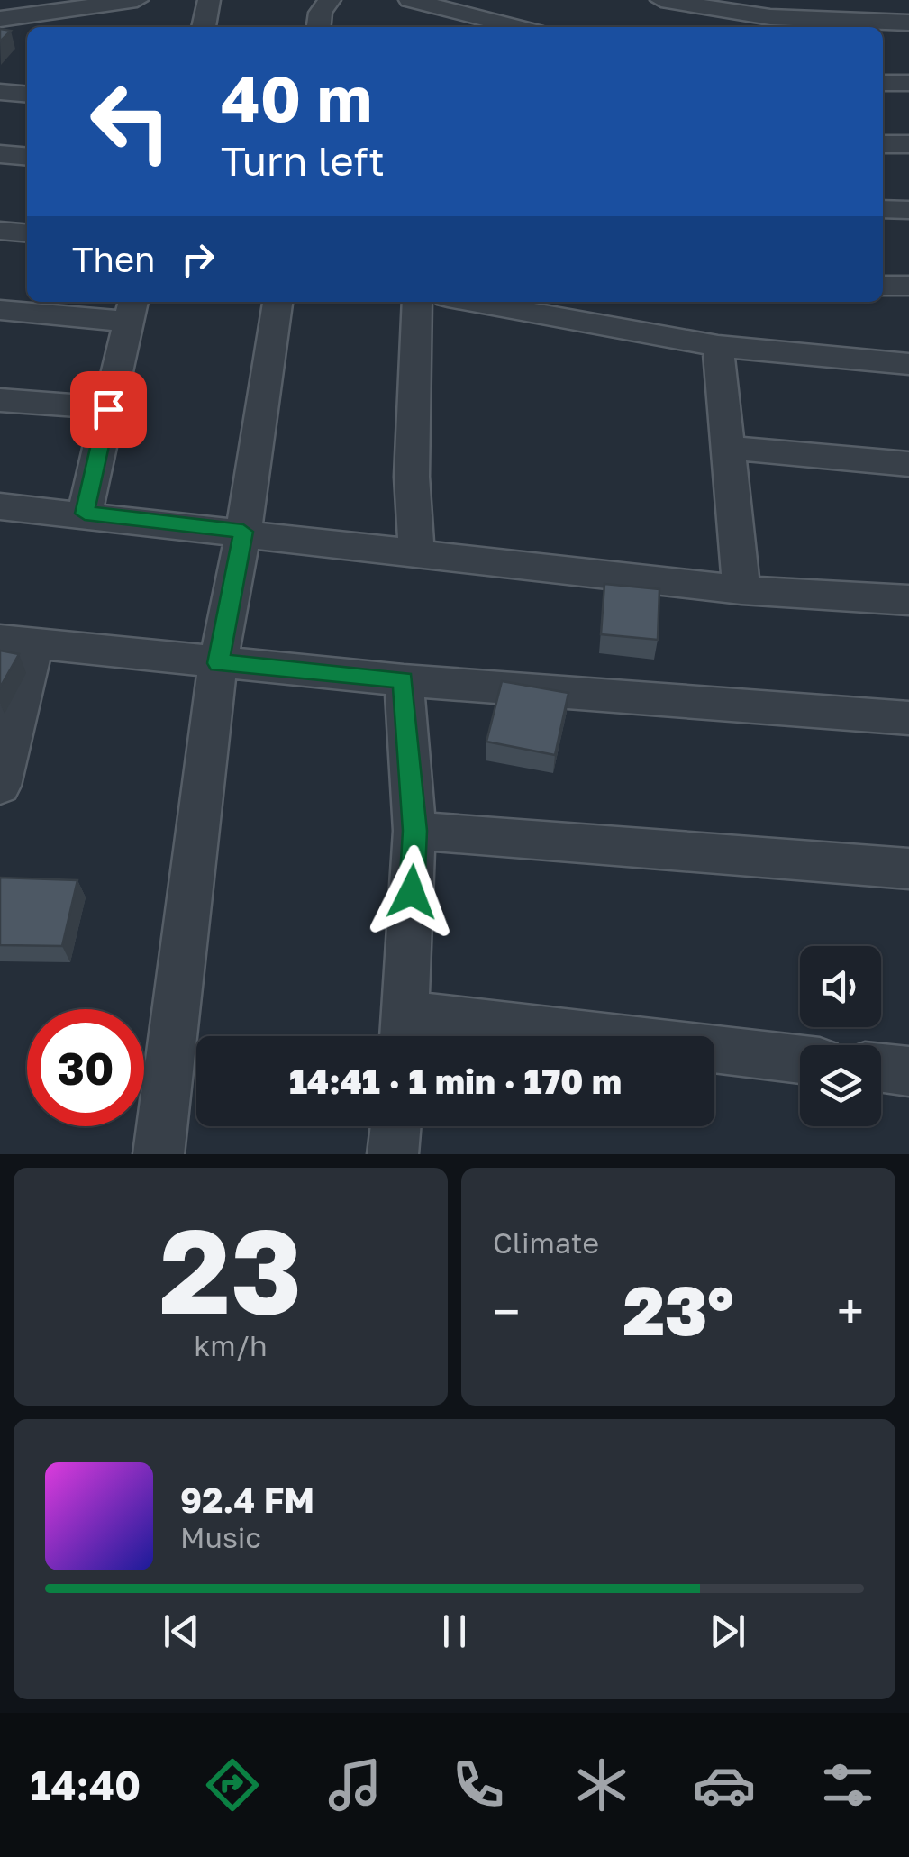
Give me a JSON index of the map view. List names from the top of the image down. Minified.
{"page":{"turn":["40 m","Turn left"],"then":"Then","limit":"30","trip":"14:41 · 1 min · 170 m","tile":[["23","km/h"],"Climate"],"heat":["−","23°","+"],"song":["92.4 FM","Music"],"tabs":"14:40"}}
